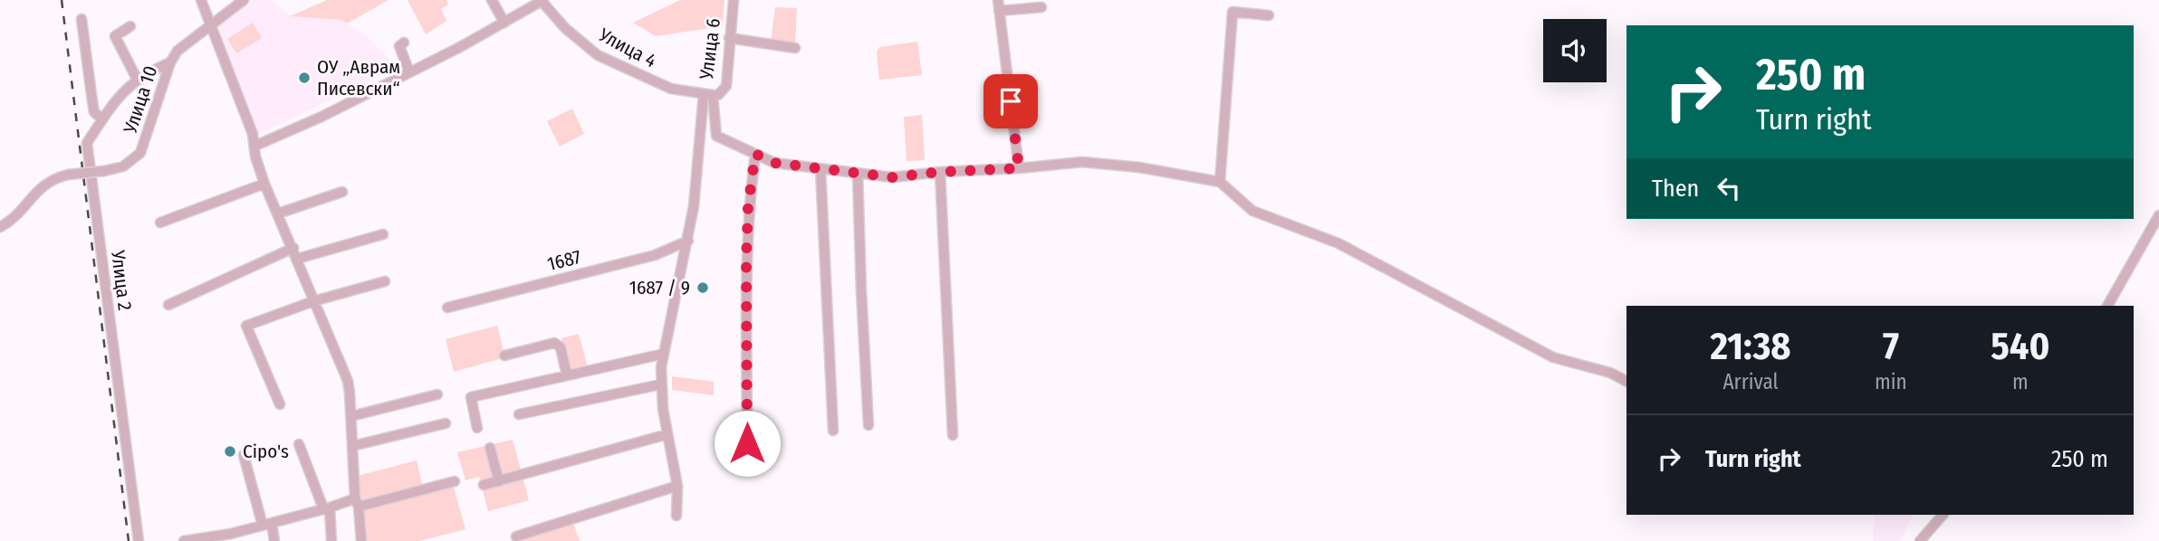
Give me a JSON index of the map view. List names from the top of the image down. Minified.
{"streets":{"street":["Улица 4","Улица 6","Улица 10","1687","Улица 2"]},"crossings":[["Улица 4","Улица 6"],["Улица 10","Улица 2"]],"places":["ОУ „Аврам Писевски“","1687 / 9","Cipo's"],"page":{"turn":["250 m","Turn right"],"then":"Then","eta":["21:38","Arrival","7","min","540","m"],"list":[{"name":"Turn right","value":"250 m"}]}}
